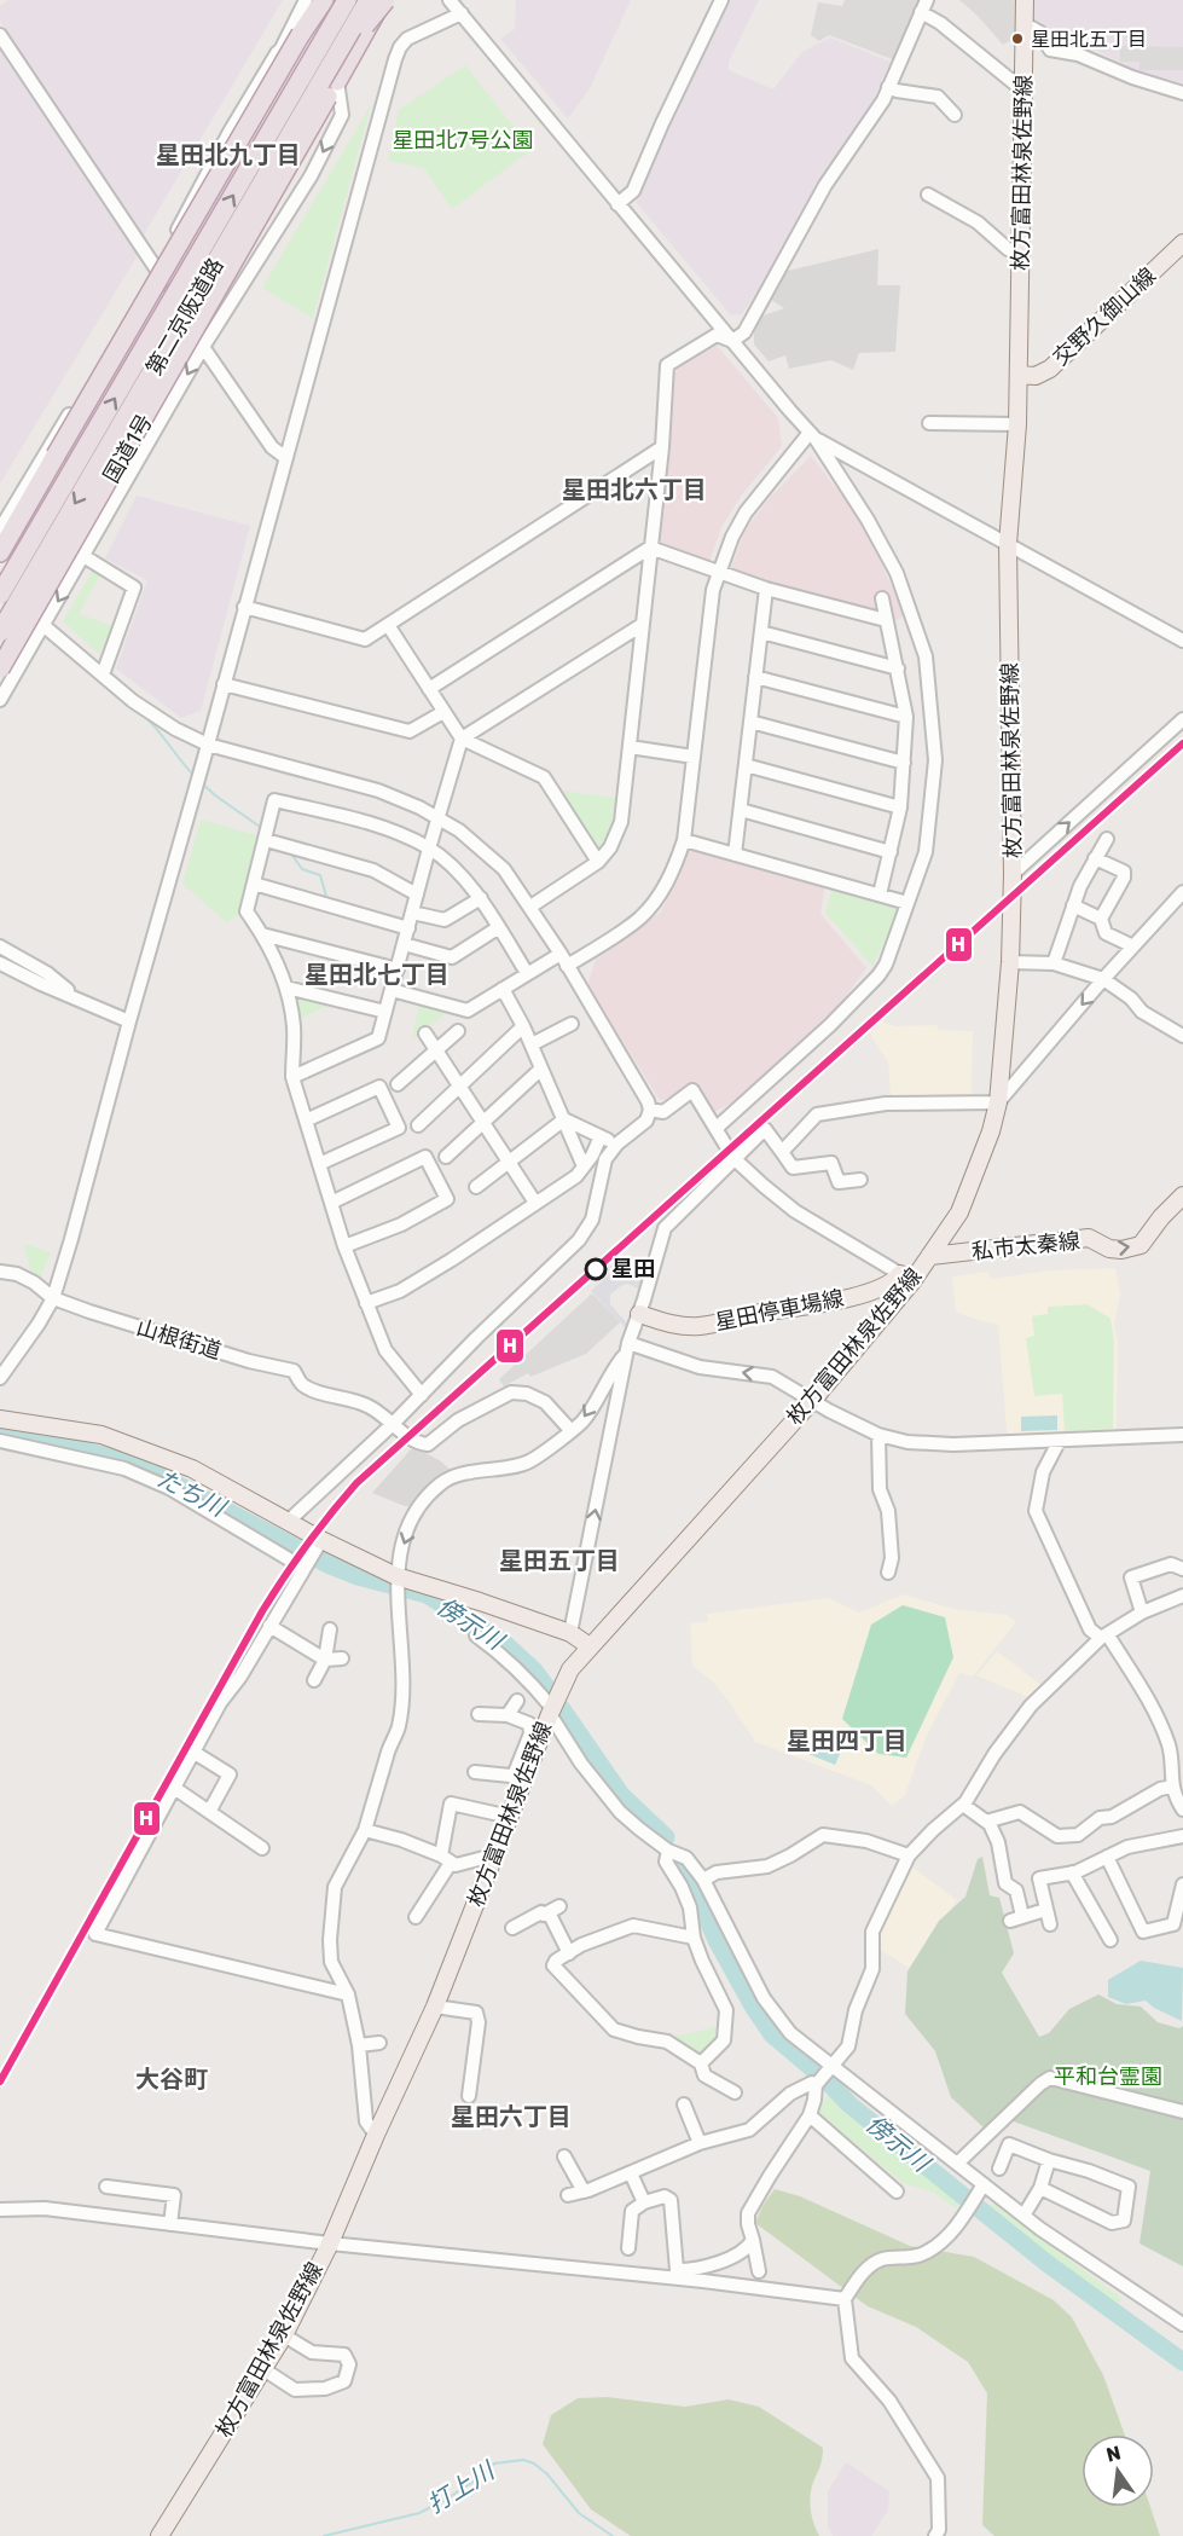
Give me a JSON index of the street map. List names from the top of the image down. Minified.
{"streets":{"highway":["第二京阪道路","国道1号"],"main road":["枚方富田林泉佐野線","交野久御山線","私市太秦線","星田停車場線"],"street":["山根街道"]},"crossings":[["枚方富田林泉佐野線","交野久御山線"],["枚方富田林泉佐野線","私市太秦線"],["枚方富田林泉佐野線","星田停車場線"],["第二京阪道路","国道1号"]],"one_way":["私市太秦線"],"districts":["星田北九丁目","星田北六丁目","星田北七丁目","星田五丁目","星田四丁目","大谷町","星田六丁目"],"water":["たち川","傍示川","打上川"],"parks":["星田北7号公園","平和台霊園"],"places":["星田北五丁目","星田"],"lines":["transit line H"],"north":"top"}
